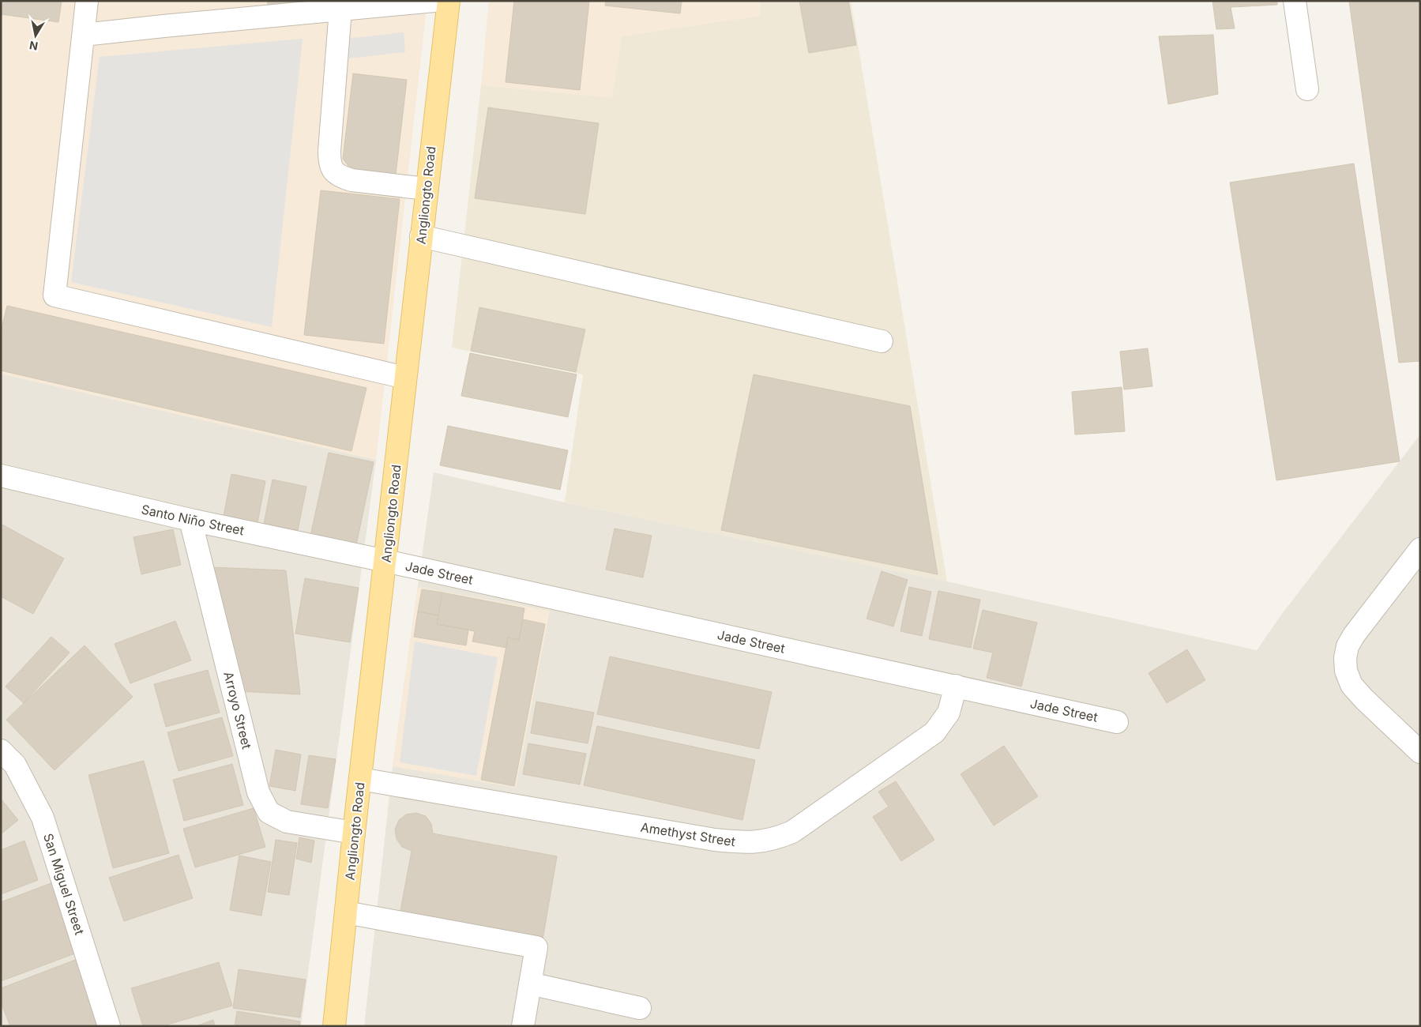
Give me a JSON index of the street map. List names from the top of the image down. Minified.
{"streets":{"main road":["Angliongto Road"],"street":["Santo Niño Street","Jade Street","Arroyo Street","Amethyst Street","San Miguel Street"]},"crossings":[["Angliongto Road","Santo Niño Street"],["Angliongto Road","Jade Street"],["Angliongto Road","Arroyo Street"],["Angliongto Road","Amethyst Street"],["Santo Niño Street","Jade Street"],["Santo Niño Street","Arroyo Street"],["Jade Street","Amethyst Street"]],"north":"bottom"}
